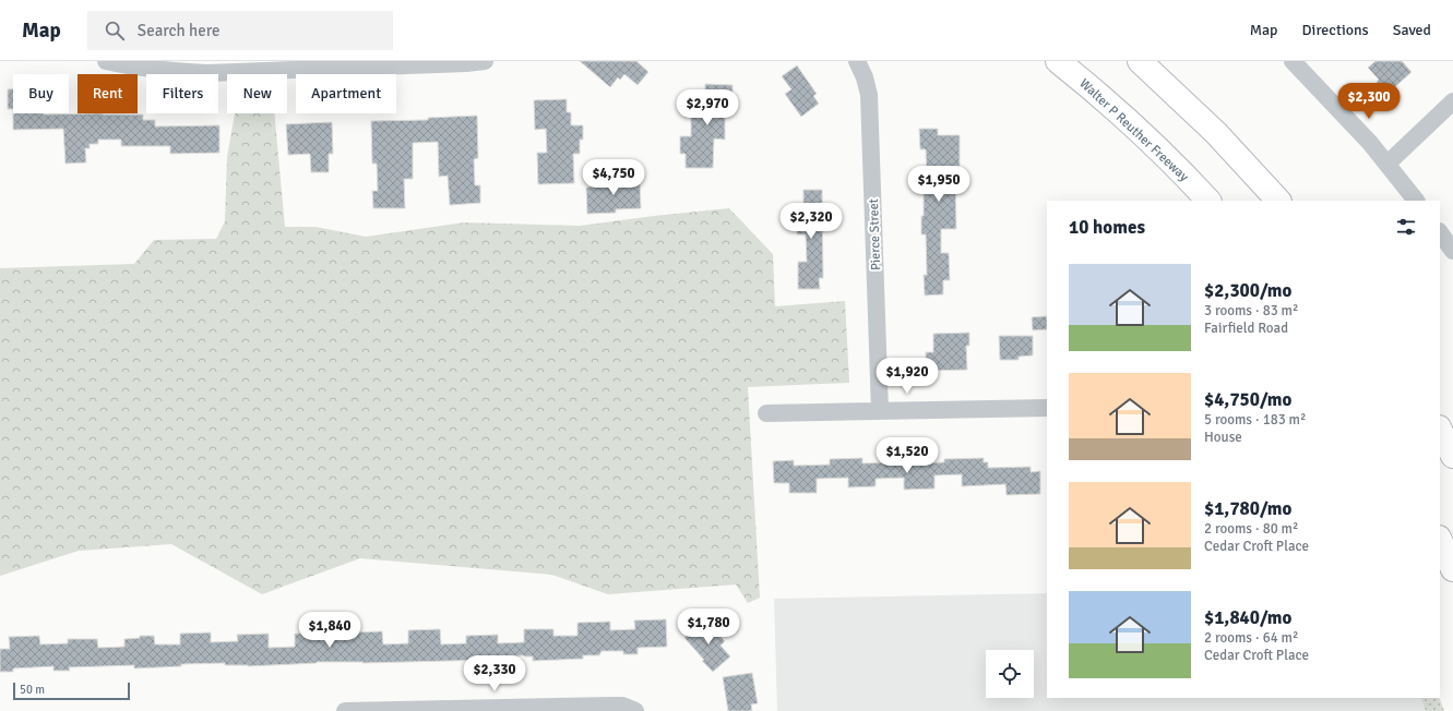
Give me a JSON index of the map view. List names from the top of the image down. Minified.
{"streets":{"highway":["Walter P Reuther Freeway"],"street":["Pierce Street"]},"scale_bar":"50 m","page":{"header":"Map","search":"Search here","nav":["Map","Directions","Saved"],"chip":["Buy","Rent","Filters","New","Apartment"],"price":["$2,300","$2,970","$4,750","$1,950","$2,320","$1,920","$1,520","$1,780","$1,840","$2,330"],"heading":"10 homes","list":[{"name":"$2,300/mo","note":"3 rooms · 83 m² · Fairfield Road"},{"name":"$4,750/mo","note":"5 rooms · 183 m² · House"},{"name":"$1,780/mo","note":"2 rooms · 80 m² · Cedar Croft Place"},{"name":"$1,840/mo","note":"2 rooms · 64 m² · Cedar Croft Place"}],"scale":"50 m"}}
